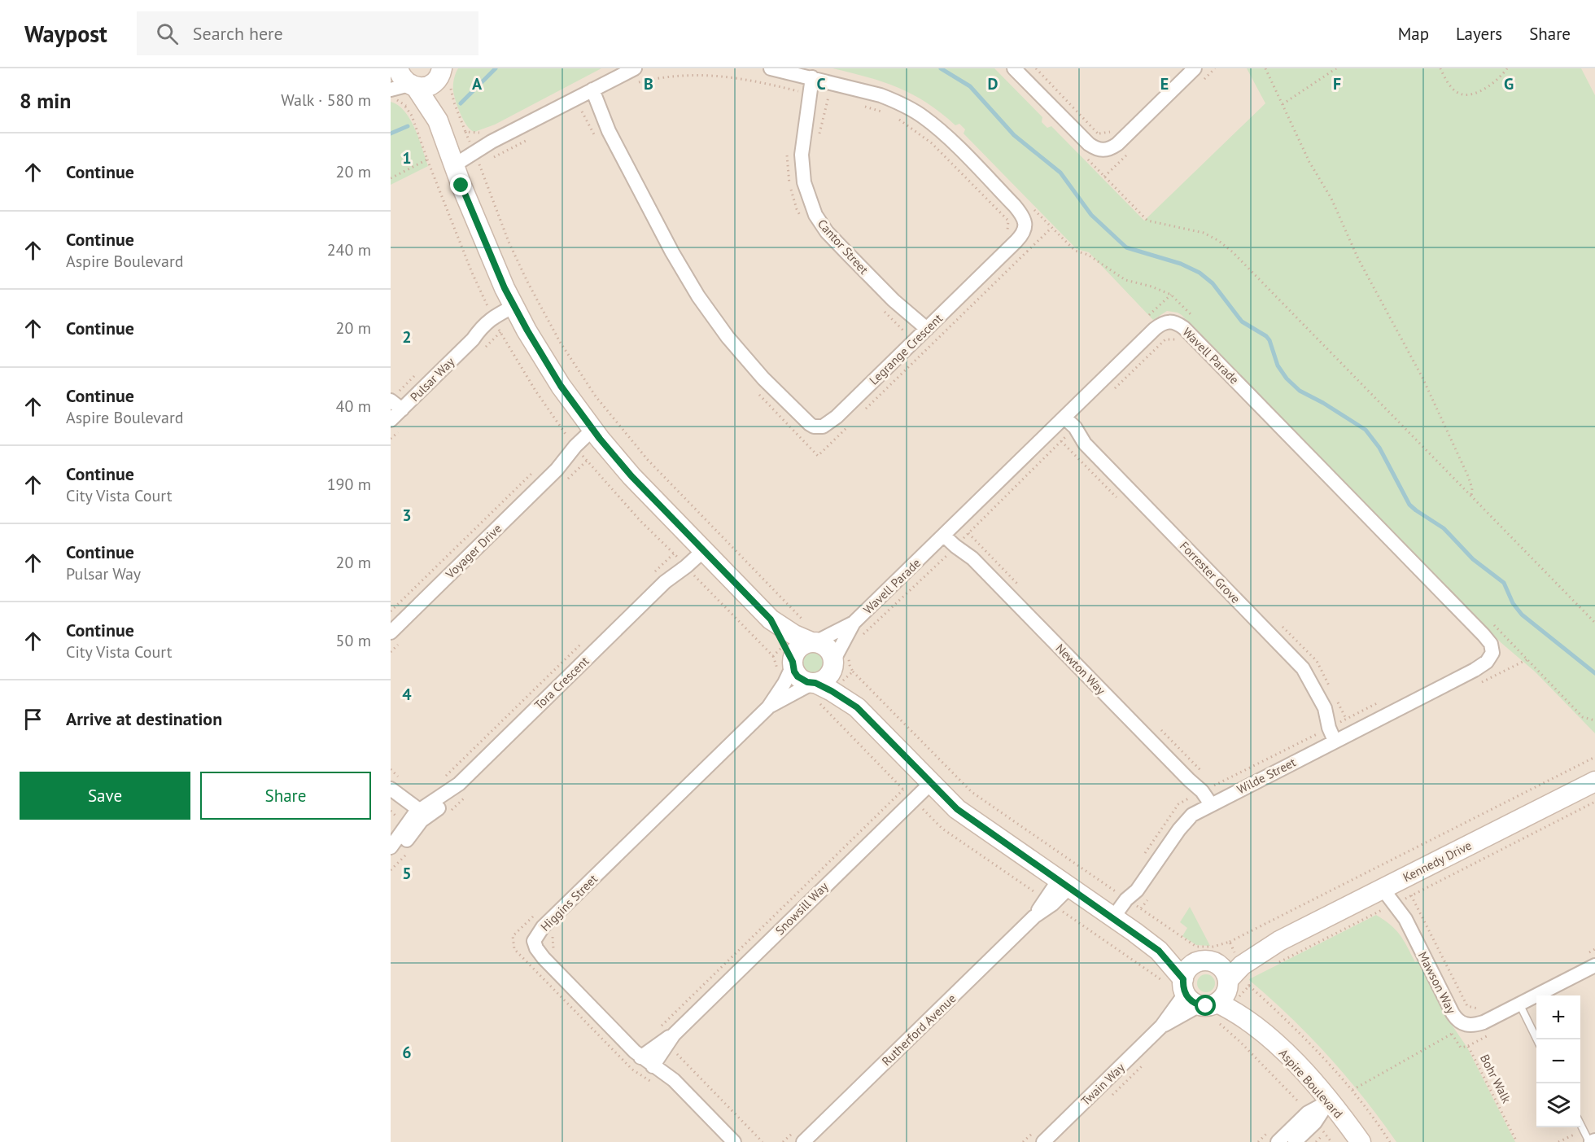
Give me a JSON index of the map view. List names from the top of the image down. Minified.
{"streets":{"street":["Cantor Street","Legrange Crescent","Wavell Parade","Pulsar Way","Voyager Drive","Forrester Grove","Newton Way","Tora Crescent","Wilde Street","Kennedy Drive","Higgins Street","Snowsill Way","Mawson Way","Rutherford Avenue","Aspire Boulevard","Twain Way"],"path":["Bohr Walk"]},"crossings":[["Cantor Street","Legrange Crescent"],["Wavell Parade","Forrester Grove"],["Wavell Parade","Newton Way"],["Wavell Parade","Wilde Street"],["Wavell Parade","Higgins Street"],["Wavell Parade","Aspire Boulevard"],["Forrester Grove","Wilde Street"],["Newton Way","Wilde Street"],["Wilde Street","Aspire Boulevard"],["Kennedy Drive","Mawson Way"],["Kennedy Drive","Aspire Boulevard"],["Kennedy Drive","Twain Way"],["Higgins Street","Snowsill Way"],["Higgins Street","Aspire Boulevard"],["Snowsill Way","Aspire Boulevard"],["Rutherford Avenue","Aspire Boulevard"],["Aspire Boulevard","Twain Way"]],"page":{"header":"Waypost","search":"Search here","nav":["Map","Layers","Share"],"heading":["8 min","Walk · 580 m"],"list":[["Continue","20 m"],["Continue","Aspire Boulevard","240 m"],["Continue","20 m"],["Continue","Aspire Boulevard","40 m"],["Continue","City Vista Court","190 m"],["Continue","Pulsar Way","20 m"],["Continue","City Vista Court","50 m"],"Arrive at destination"],"buttons":["Save","Share"],"map_buttons":["+","−"]},"grid":{"columns":["A","B","C","D","E","F","G"],"rows":["1","2","3","4","5","6"]}}
